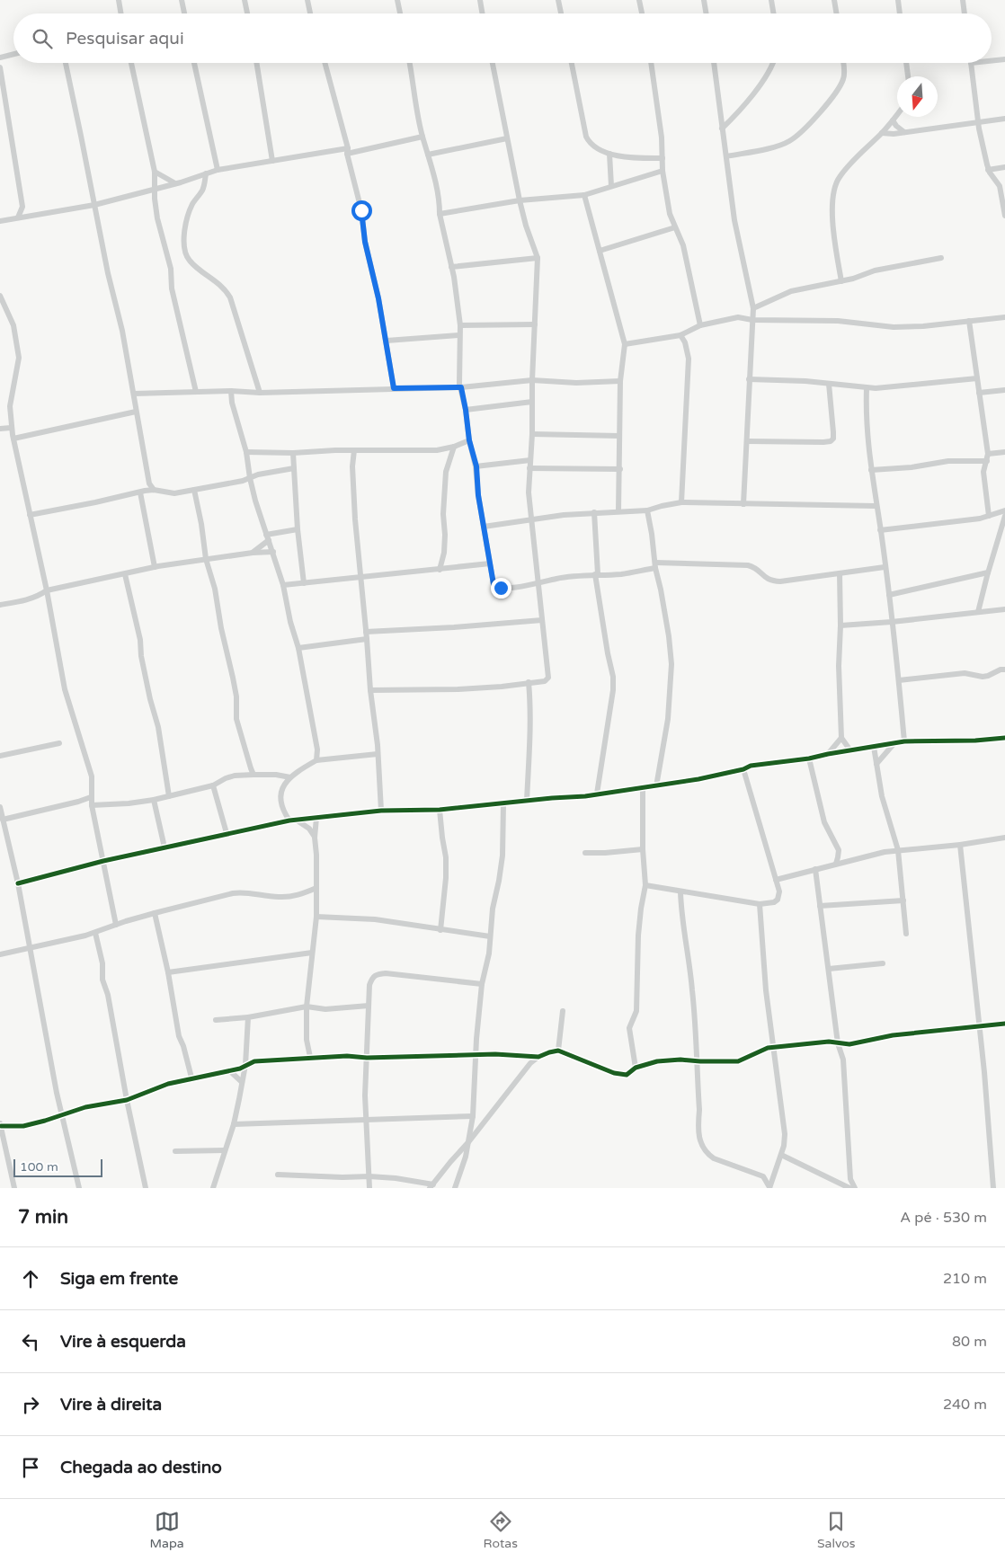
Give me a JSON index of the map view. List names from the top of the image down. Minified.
{"scale_bar":"100 m","north":"bottom","page":{"search":"Pesquisar aqui","scale":"100 m","heading":["7 min","A pé · 530 m"],"list":[["Siga em frente","210 m"],["Vire à esquerda","80 m"],["Vire à direita","240 m"],"Chegada ao destino"],"nav":["Mapa","Rotas","Salvos"]}}
